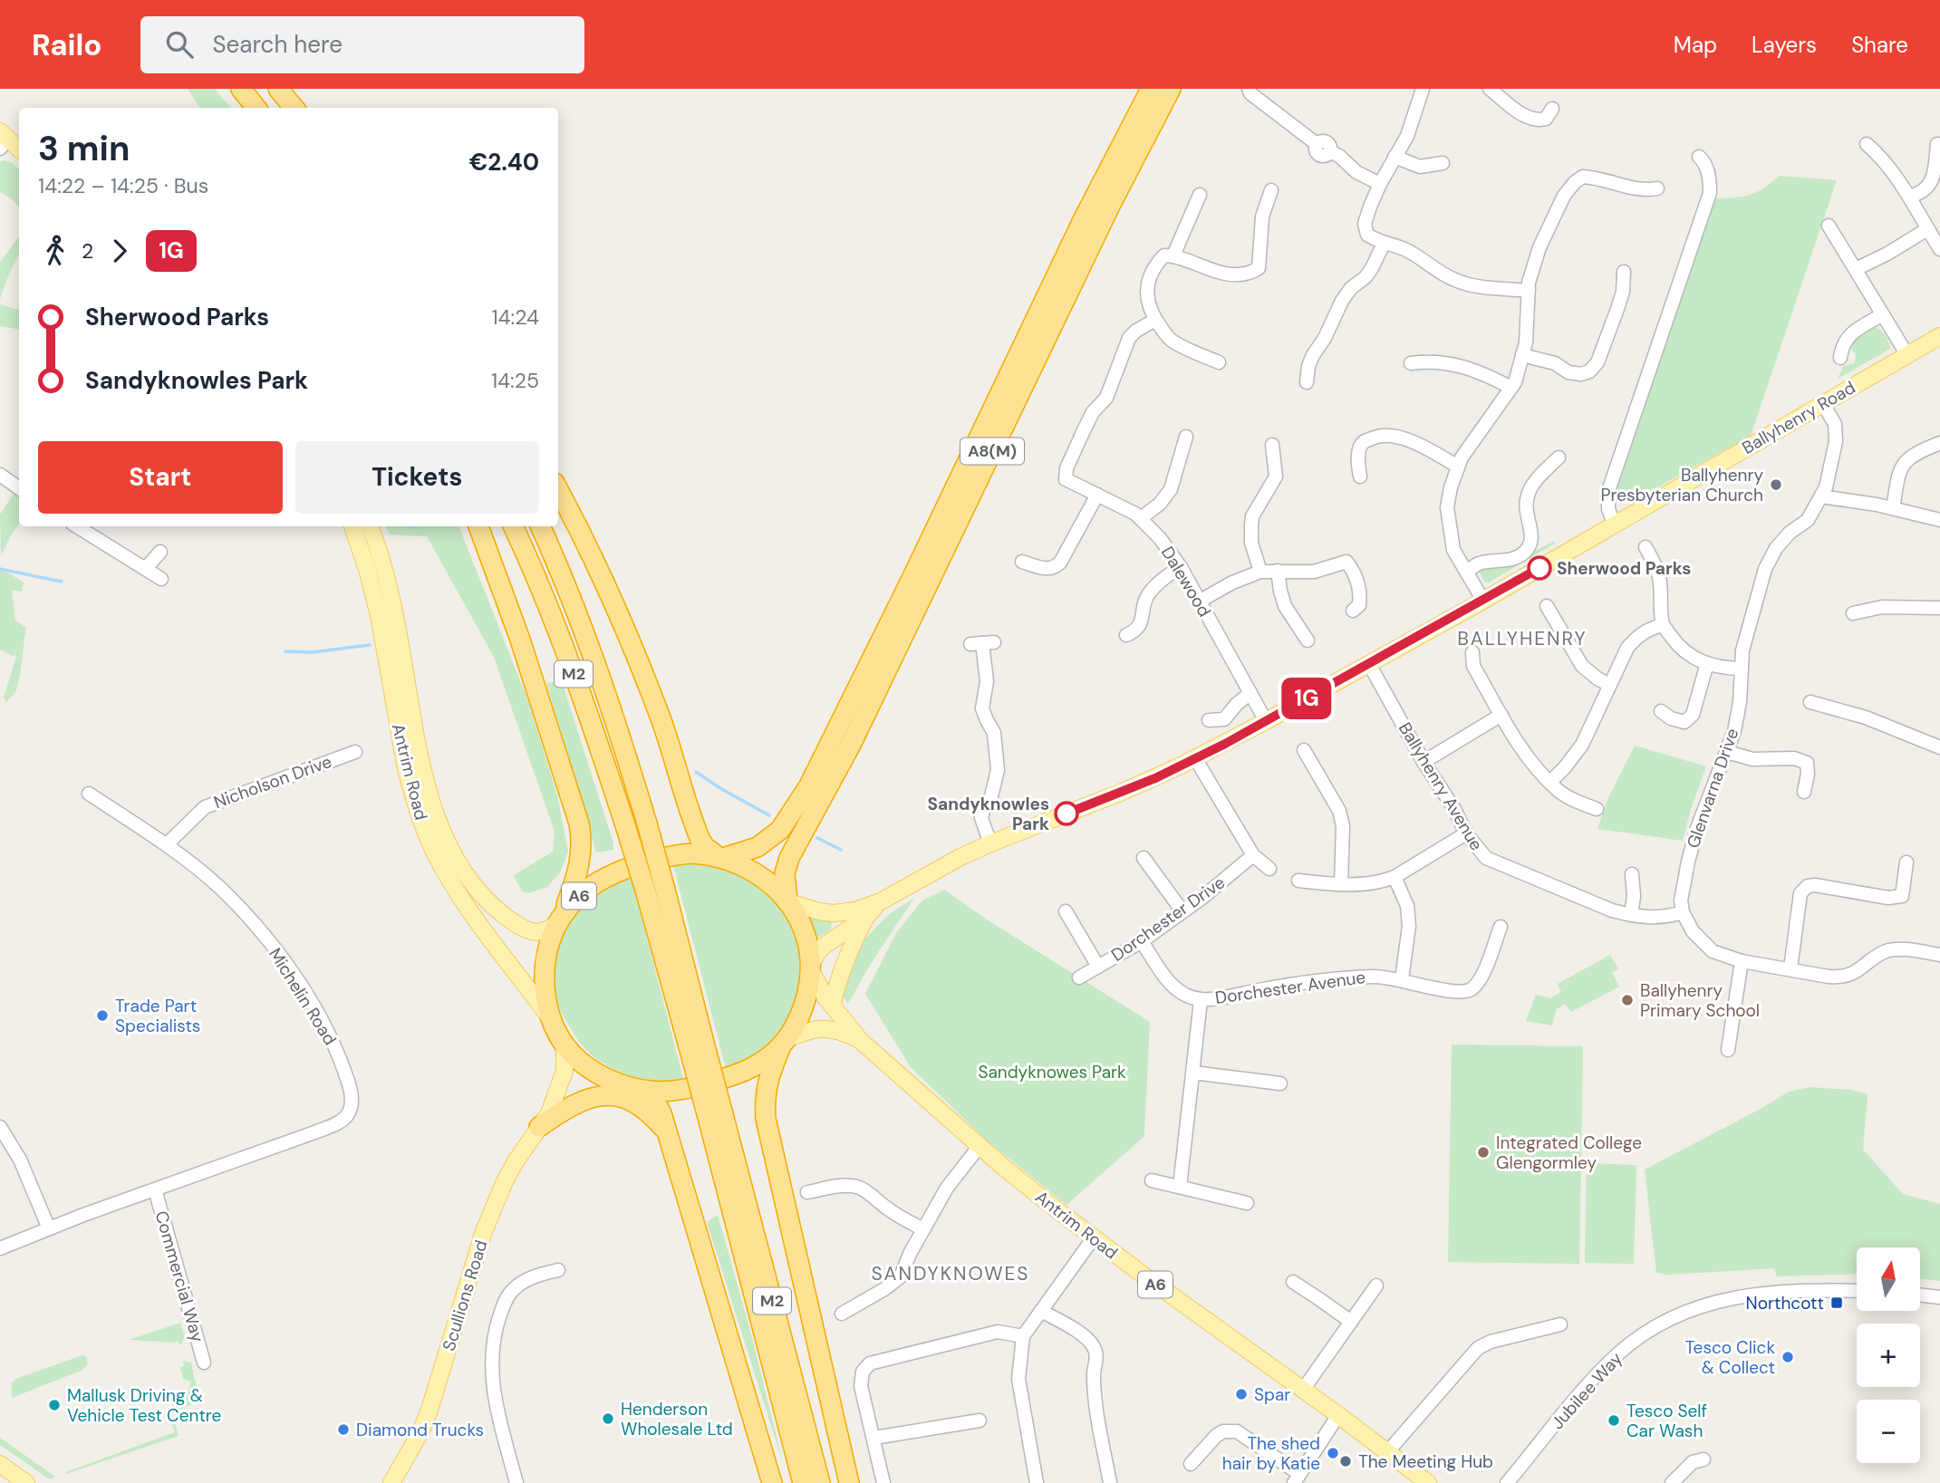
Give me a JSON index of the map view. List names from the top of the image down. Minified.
{"streets":{"highway":["A8(M)","M2","A6"],"main road":["Ballyhenry Road","Antrim Road","Scullions Road"],"street":["Dalewood","Nicholson Drive","Ballyhenry Avenue","Glenvarna Drive","Dorchester Drive","Dorchester Avenue","Michelin Road","Commercial Way","Jubilee Way"]},"crossings":[["Ballyhenry Road","A8(M)"],["Ballyhenry Road","Dalewood"],["Ballyhenry Road","Antrim Road"],["Ballyhenry Road","Ballyhenry Avenue"],["Ballyhenry Road","Glenvarna Drive"],["Ballyhenry Road","A6"],["A8(M)","A6"],["Antrim Road","A6"],["Antrim Road","Scullions Road"],["Nicholson Drive","Michelin Road"],["Ballyhenry Avenue","Glenvarna Drive"],["A6","Scullions Road"],["Dorchester Drive","Dorchester Avenue"],["Michelin Road","Commercial Way"]],"districts":["BALLYHENRY","SANDYKNOWES"],"parks":["Sandyknowes Park"],"places":{"other":["Ballyhenry Presbyterian Church","Sherwood Parks","Sandyknowles Park","Ballyhenry Primary School","Trade Part Specialists","Integrated College Glengormley","Tesco Click & Collect","Spar","Mallusk Driving & Vehicle Test Centre","Henderson Wholesale Ltd","Tesco Self Car Wash","Diamond Trucks","The shed hair by Katie","The Meeting Hub"],"transit":["Northcott"]},"lines":["bus line 1G"],"north":"top","page":{"header":"Railo","search":"Search here","nav":["Map","Layers","Share"],"on_map":"1G","heading":["3 min","14:22 – 14:25 · Bus","€2.40"],"legs":["2","1G"],"list":[{"name":"Sherwood Parks","value":"14:24"},{"name":"Sandyknowles Park","value":"14:25"}],"buttons":["Start","Tickets"],"map_buttons":["+","−"]}}
